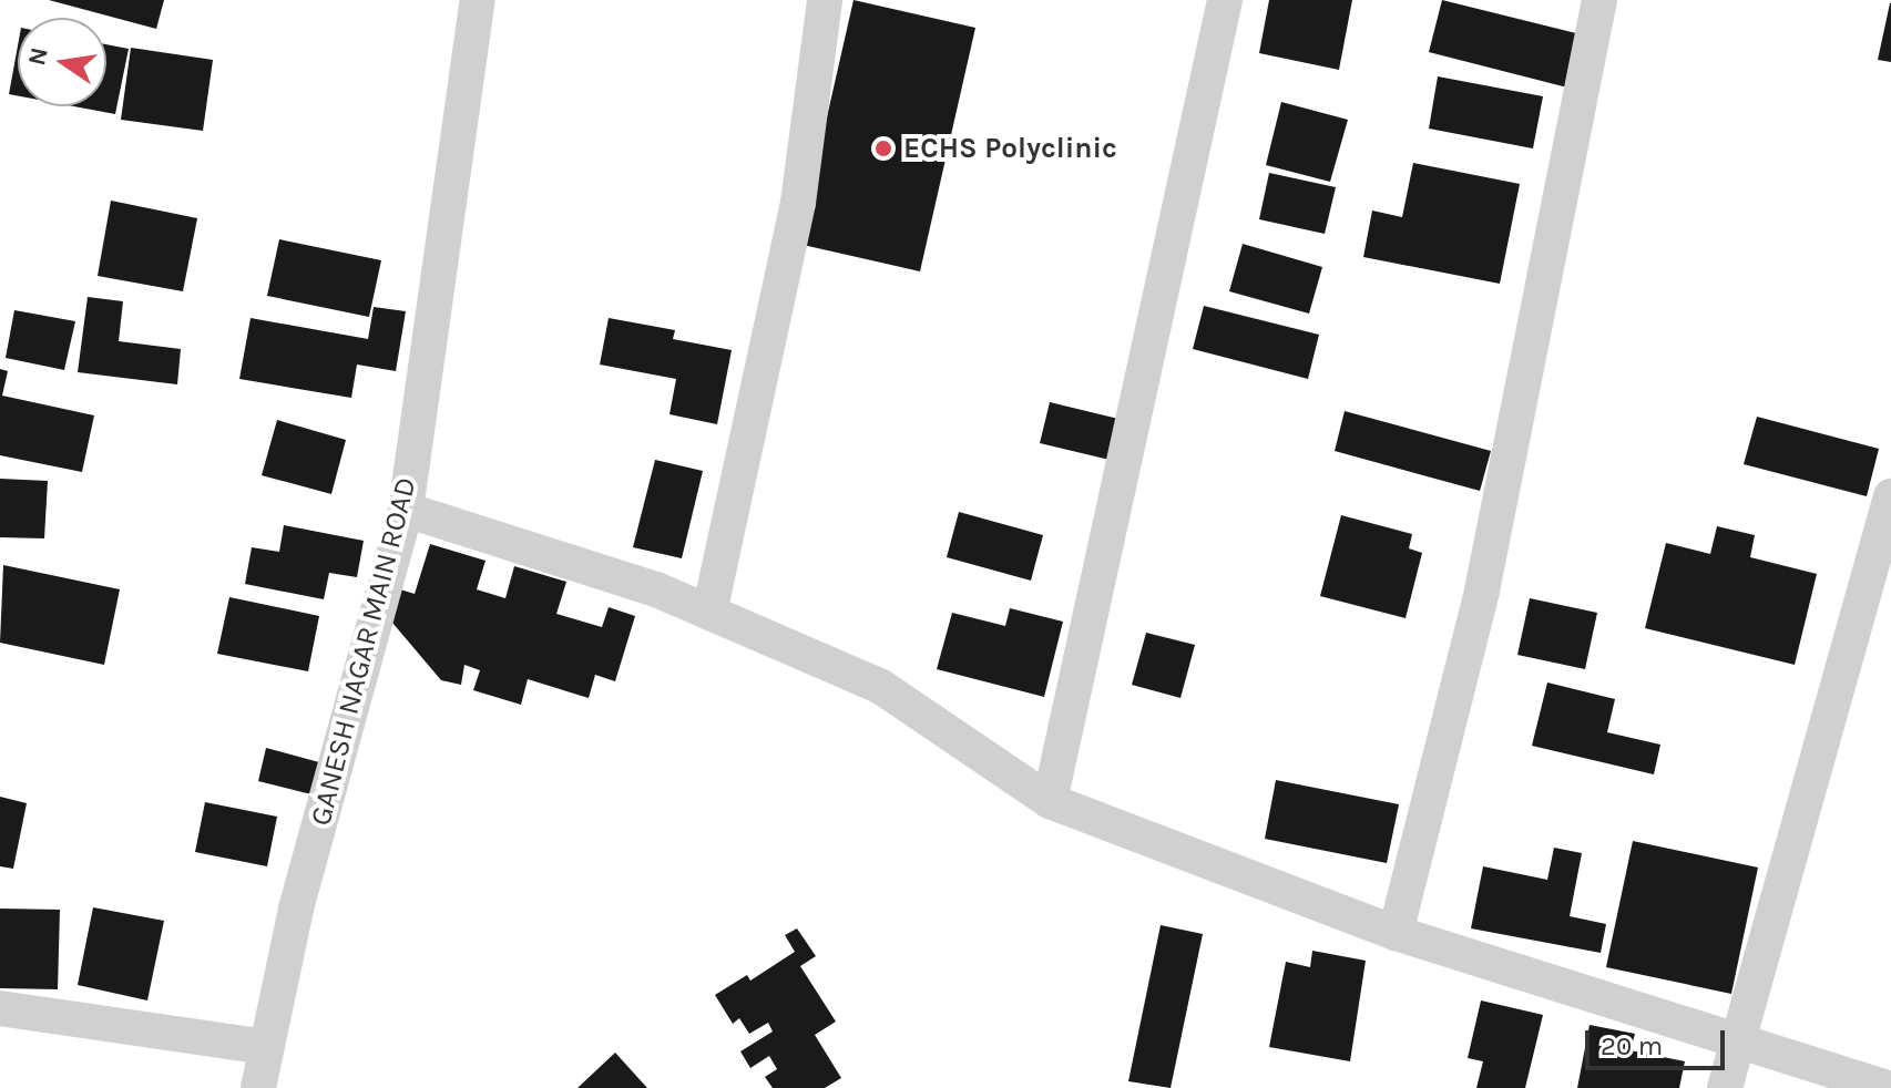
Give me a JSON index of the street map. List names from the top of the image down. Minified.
{"streets":{"street":["GANESH NAGAR MAIN ROAD"]},"places":["ECHS Polyclinic"],"scale_bar":"20 m","north":"left"}
